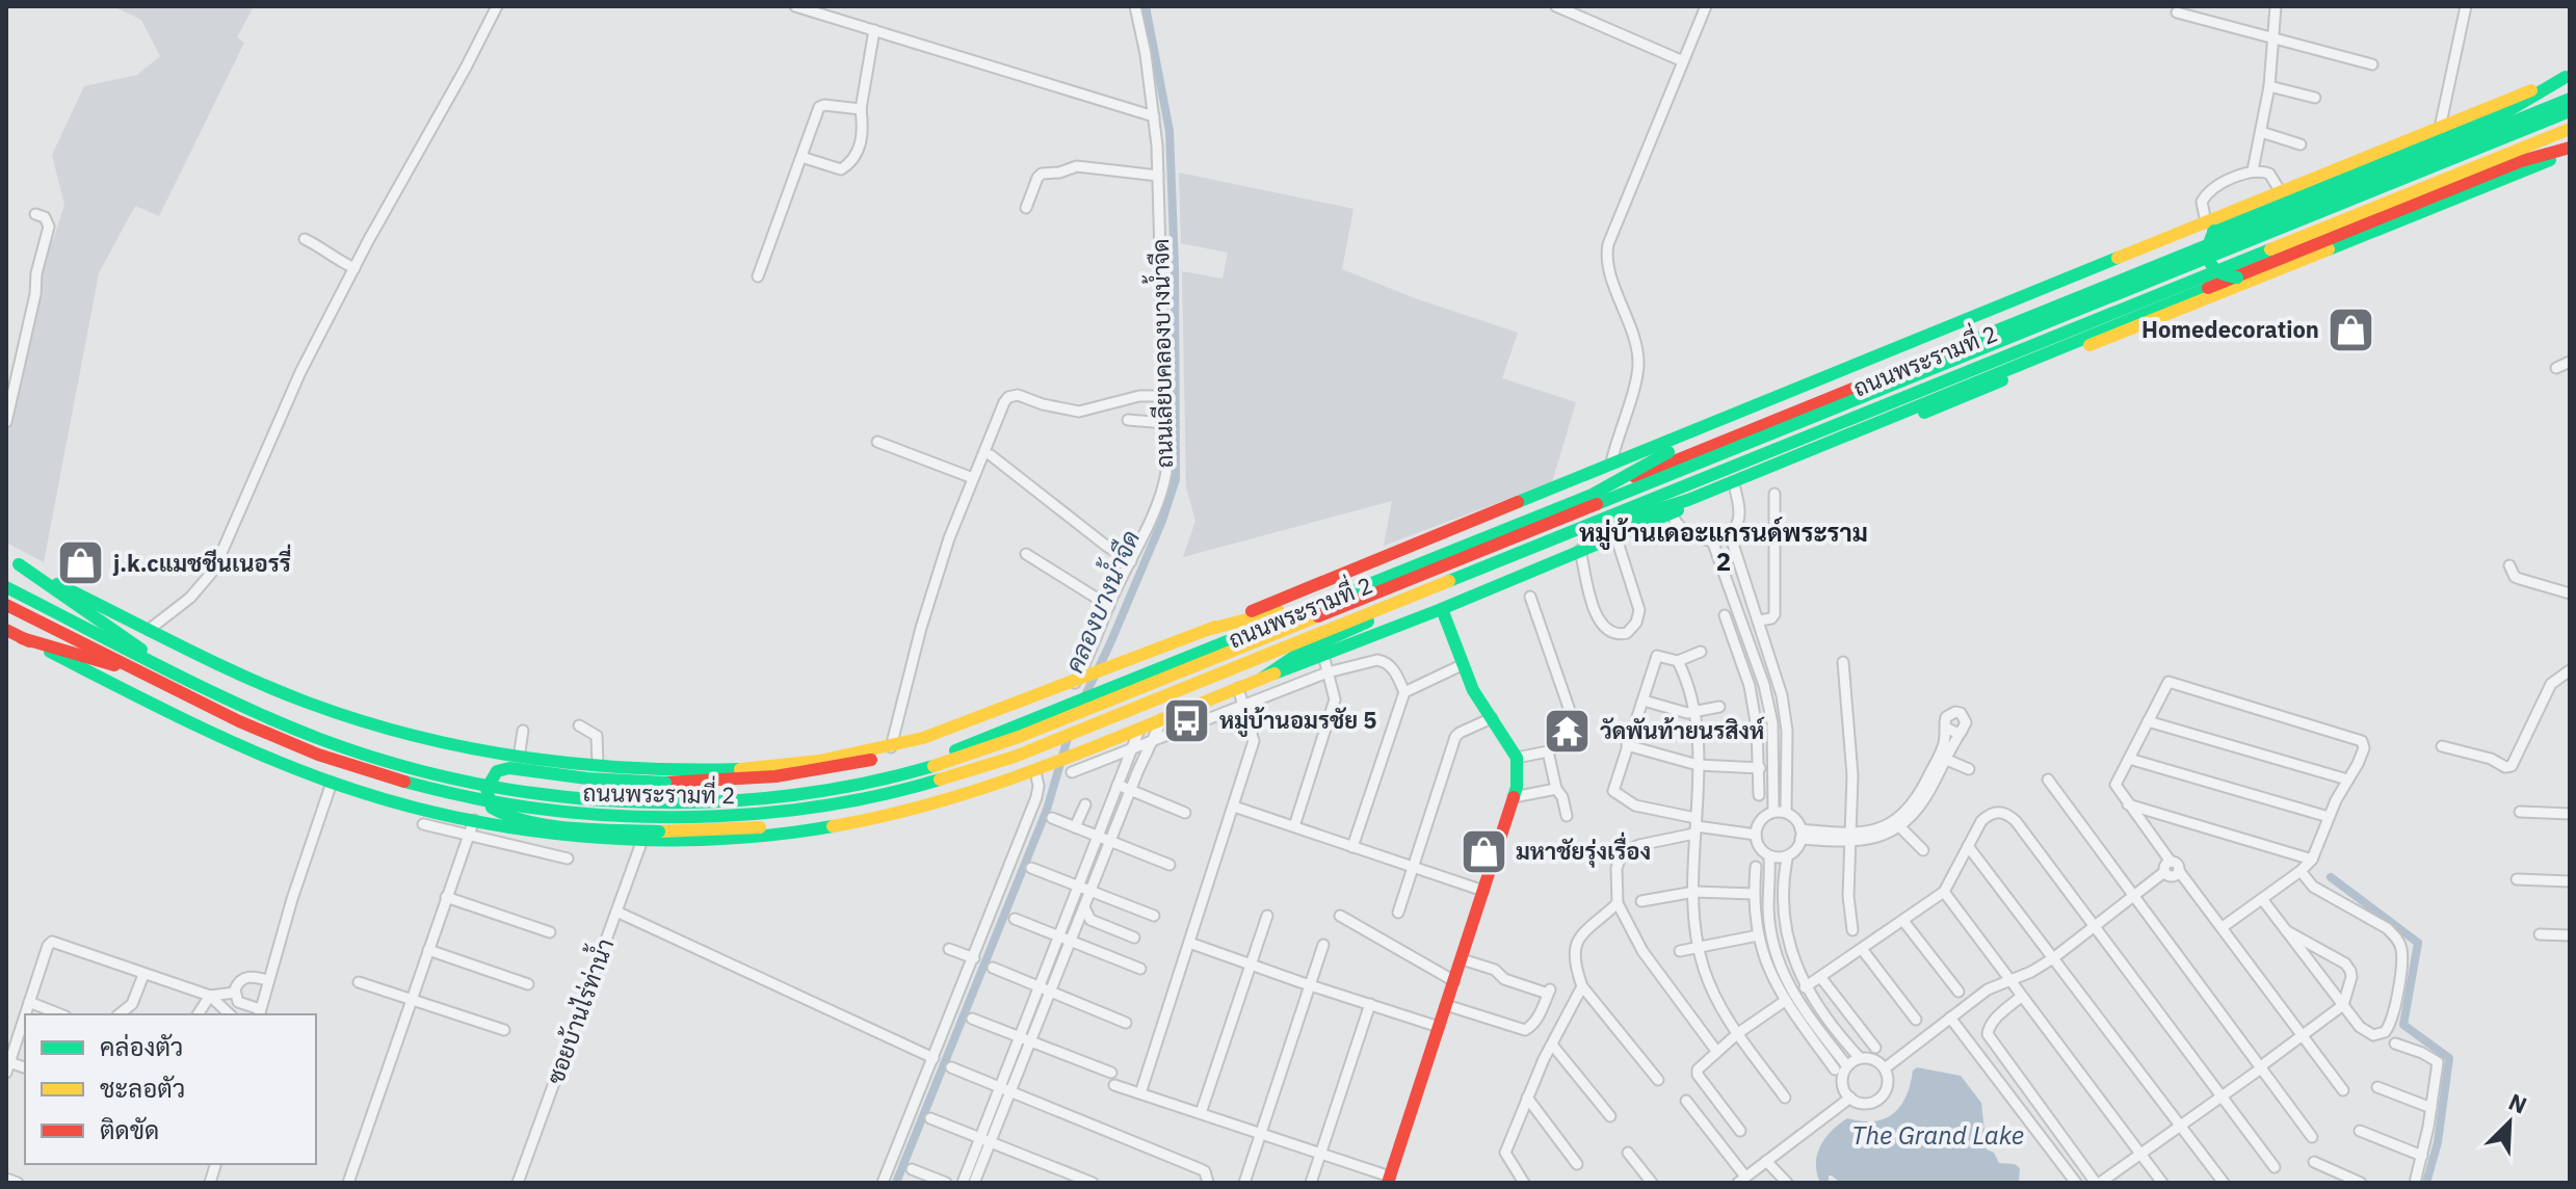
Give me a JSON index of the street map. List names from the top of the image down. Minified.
{"streets":{"main road":["ถนนพระรามที่ 2"],"street":["ถนนเลียบคลองบางน้ำจืด","ซอยบ้านไร่ท่าน้ำ"]},"crossings":[["ถนนเลียบคลองบางน้ำจืด","ถนนพระรามที่ 2"],["ถนนพระรามที่ 2","ซอยบ้านไร่ท่าน้ำ"]],"districts":["หมู่บ้านเดอะแกรนด์พระราม 2"],"water":["คลองบางน้ำจืด","The Grand Lake"],"places":{"shop":["Homedecoration","j.k.cแมชชีนเนอรรี่","มหาชัยรุ่งเรื่อง"],"bus stop":["หมู่บ้านอมรชัย 5"],"temple":["วัดพันท้ายนรสิงห์"]},"legend":["คล่องตัว","ชะลอตัว","ติดขัด"],"north":"top right"}
